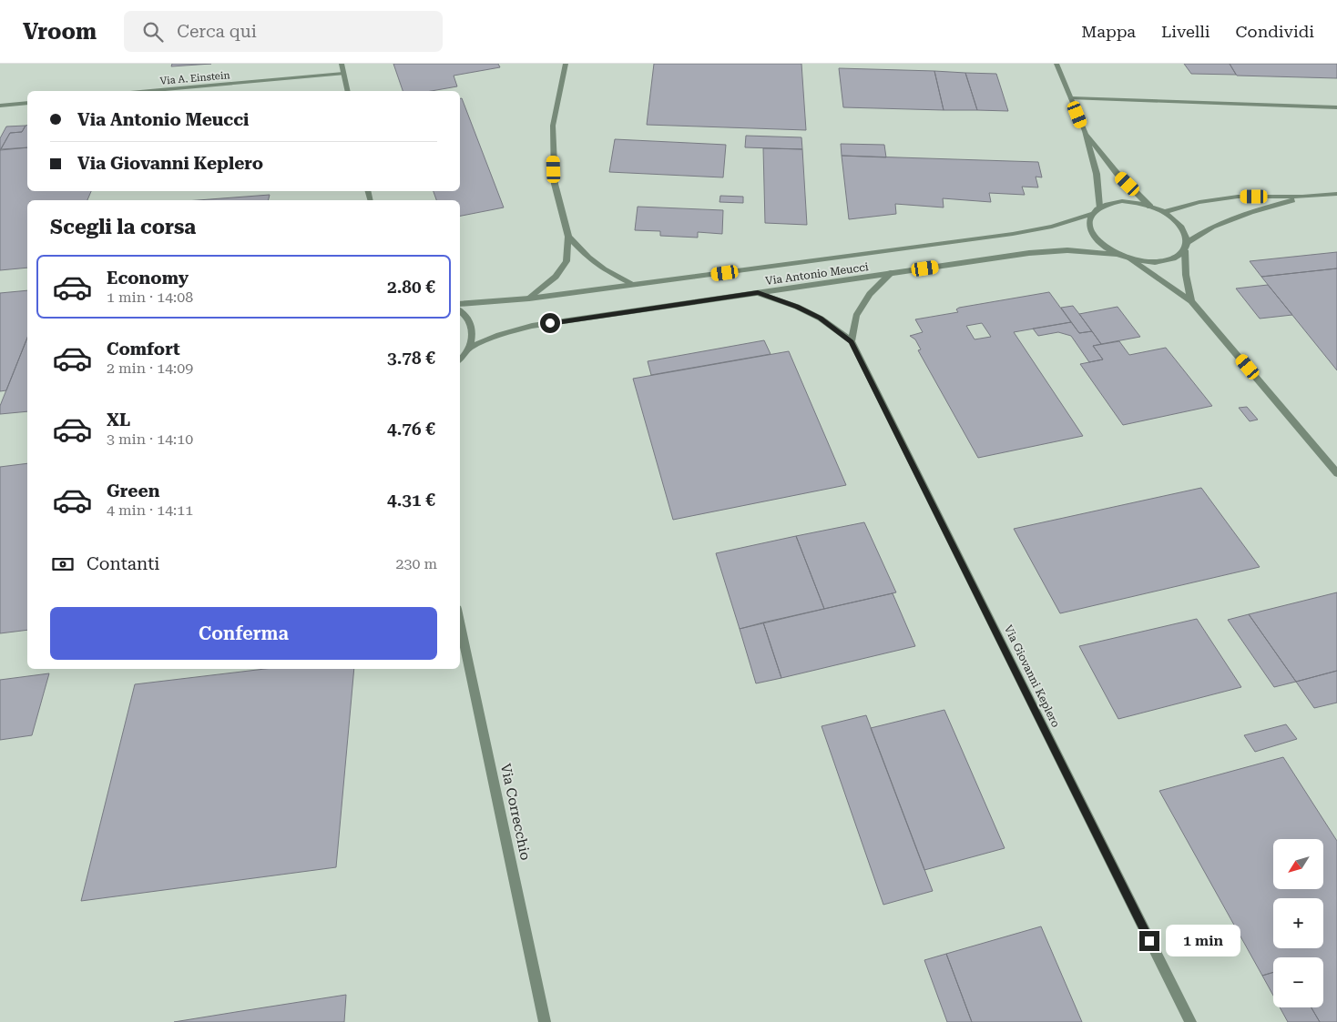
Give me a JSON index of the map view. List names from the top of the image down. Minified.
{"streets":{"street":["Via A. Einstein","Via Antonio Meucci","Via Giovanni Keplero","Via Correcchio"]},"crossings":[["Via Antonio Meucci","Via Giovanni Keplero"]],"north":"bottom left","page":{"header":"Vroom","search":"Cerca qui","nav":["Mappa","Livelli","Condividi"],"banner":["Via Antonio Meucci","Via Giovanni Keplero"],"heading":"Scegli la corsa","list":[{"name":"Economy","note":"1 min · 14:08","value":"2.80 €"},{"name":"Comfort","note":"2 min · 14:09","value":"3.78 €"},{"name":"XL","note":"3 min · 14:10","value":"4.76 €"},{"name":"Green","note":"4 min · 14:11","value":"4.31 €"}],"pay":["Contanti","230 m"],"buttons":"Conferma","map_buttons":["+","−"],"bubble":"1 min"}}
